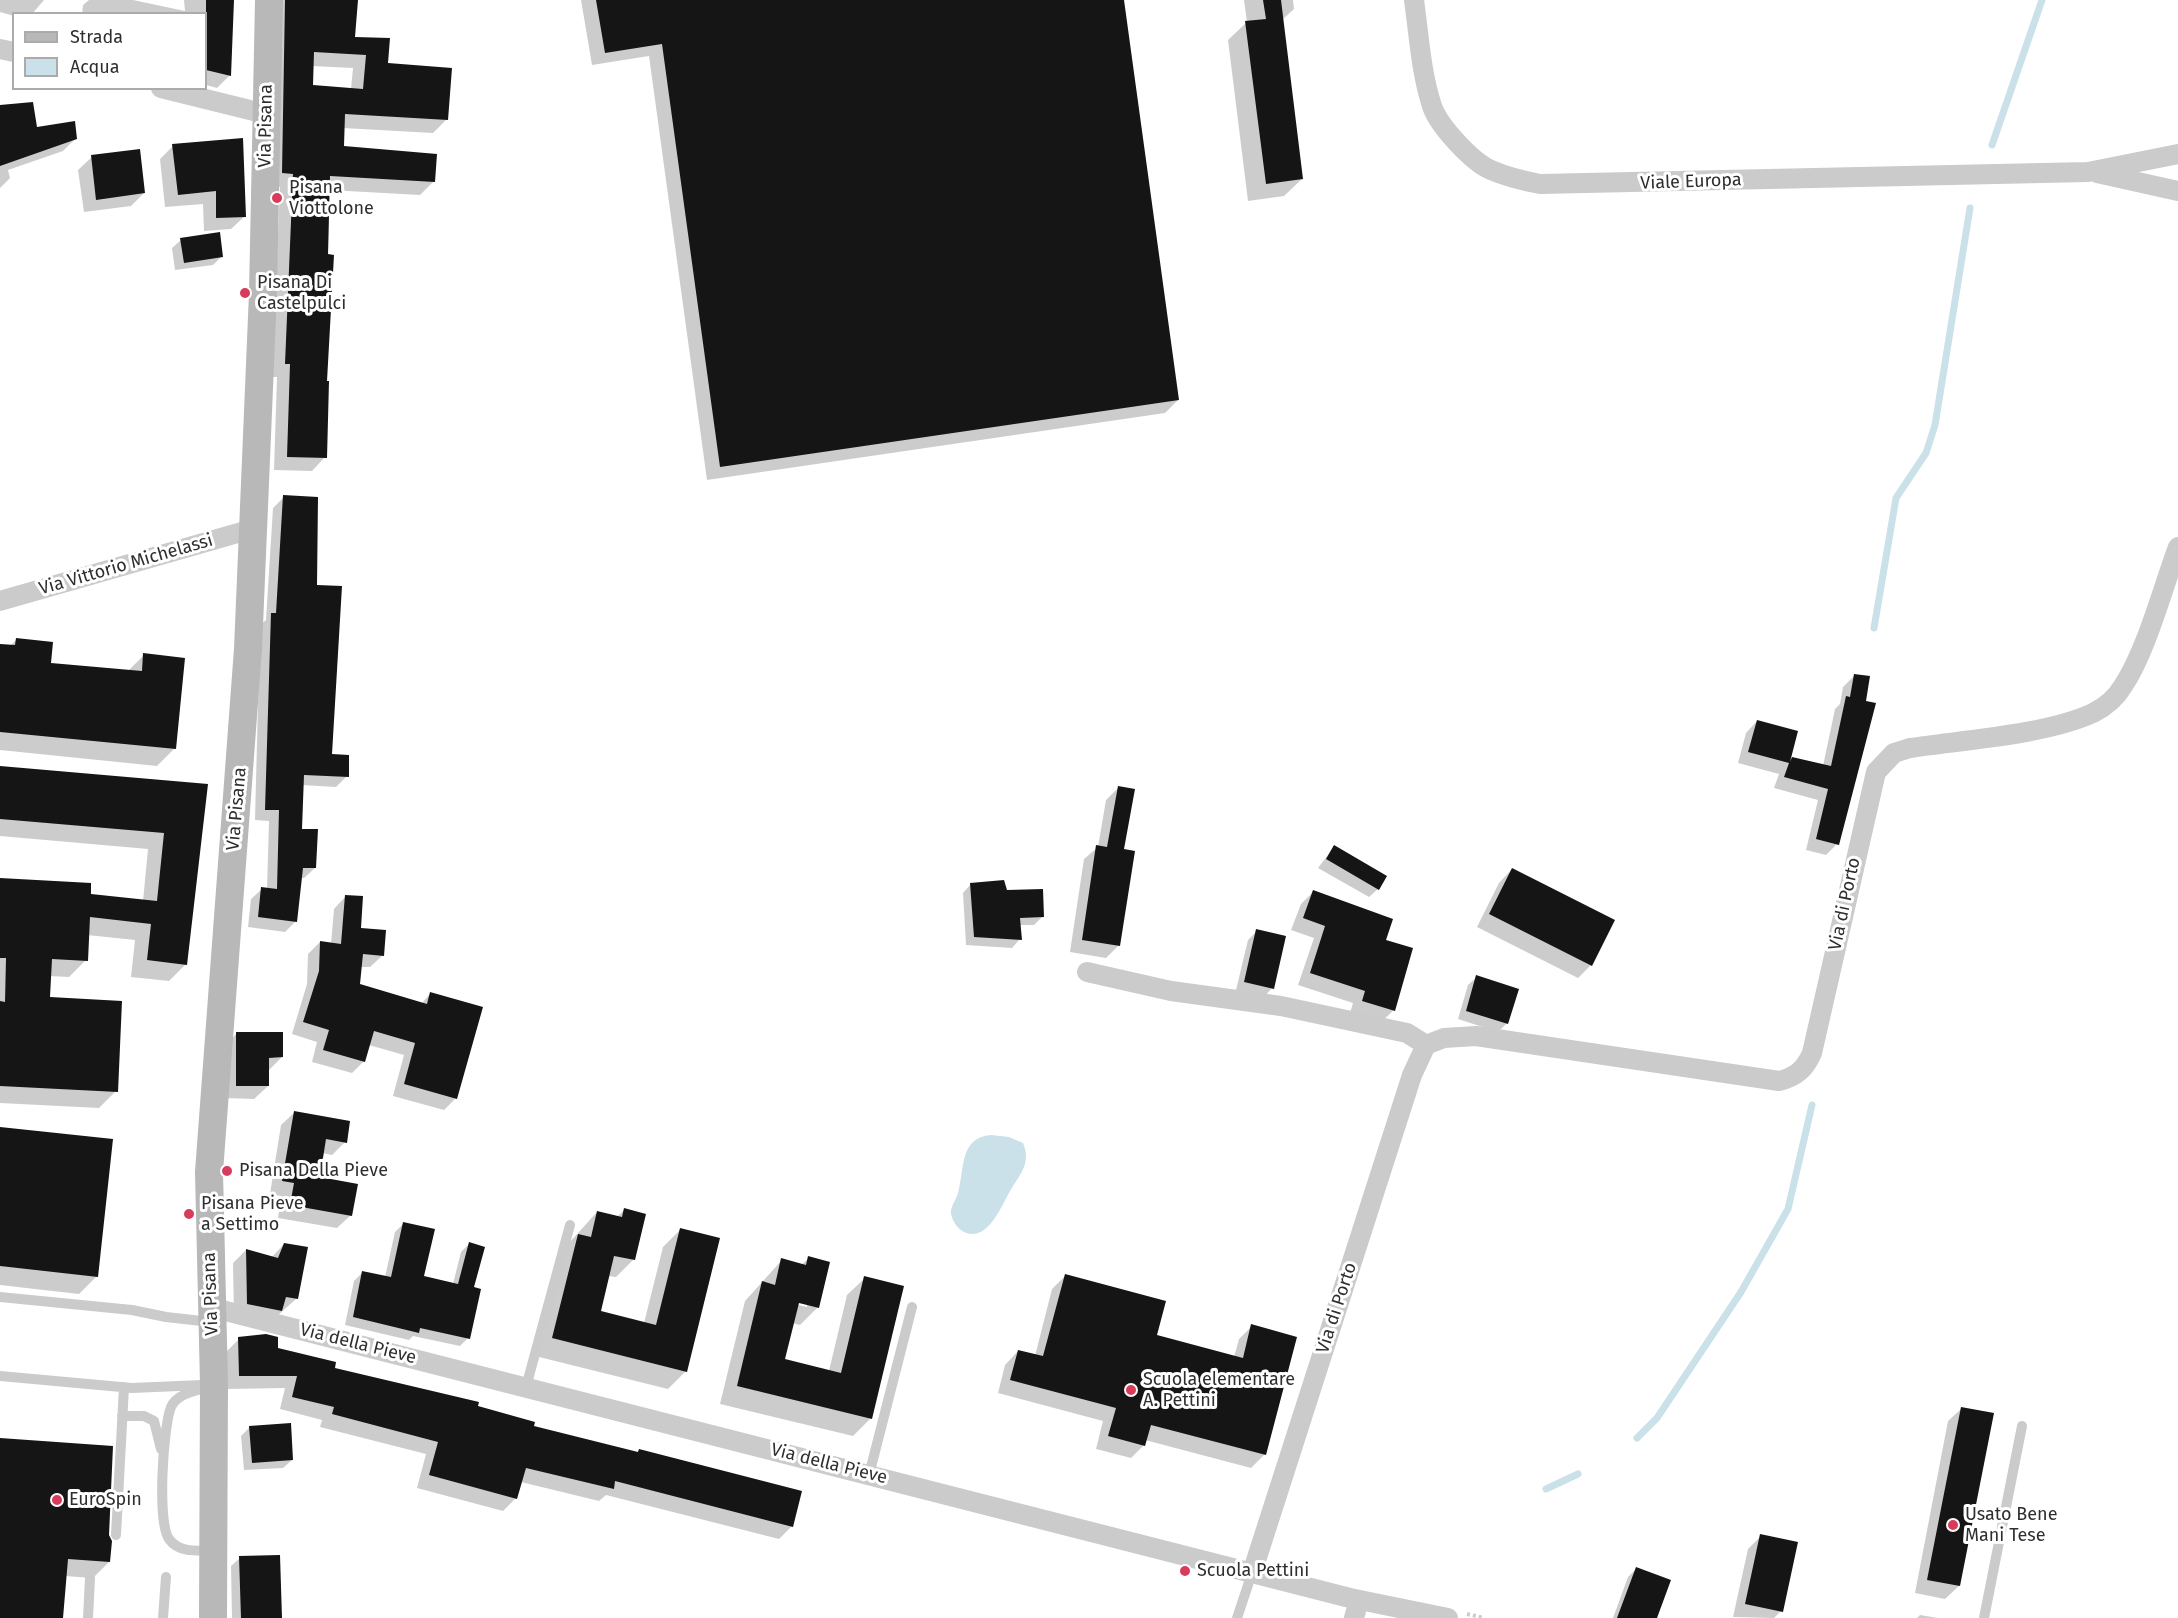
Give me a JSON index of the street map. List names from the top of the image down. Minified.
{"streets":{"main road":["Via Pisana"],"street":["Viale Europa","Via Vittorio Michelassi","Via di Porto","Via della Pieve"]},"crossings":[["Via Pisana","Via Vittorio Michelassi"],["Via Pisana","Via della Pieve"],["Via di Porto","Via della Pieve"]],"places":["Pisana Viottolone","Pisana Di Castelpulci","Pisana Della Pieve","Pisana Pieve a Settimo","Scuola elementare A. Pettini","EuroSpin","Usato Bene Mani Tese","Scuola Pettini"],"legend":["Strada","Acqua"]}
